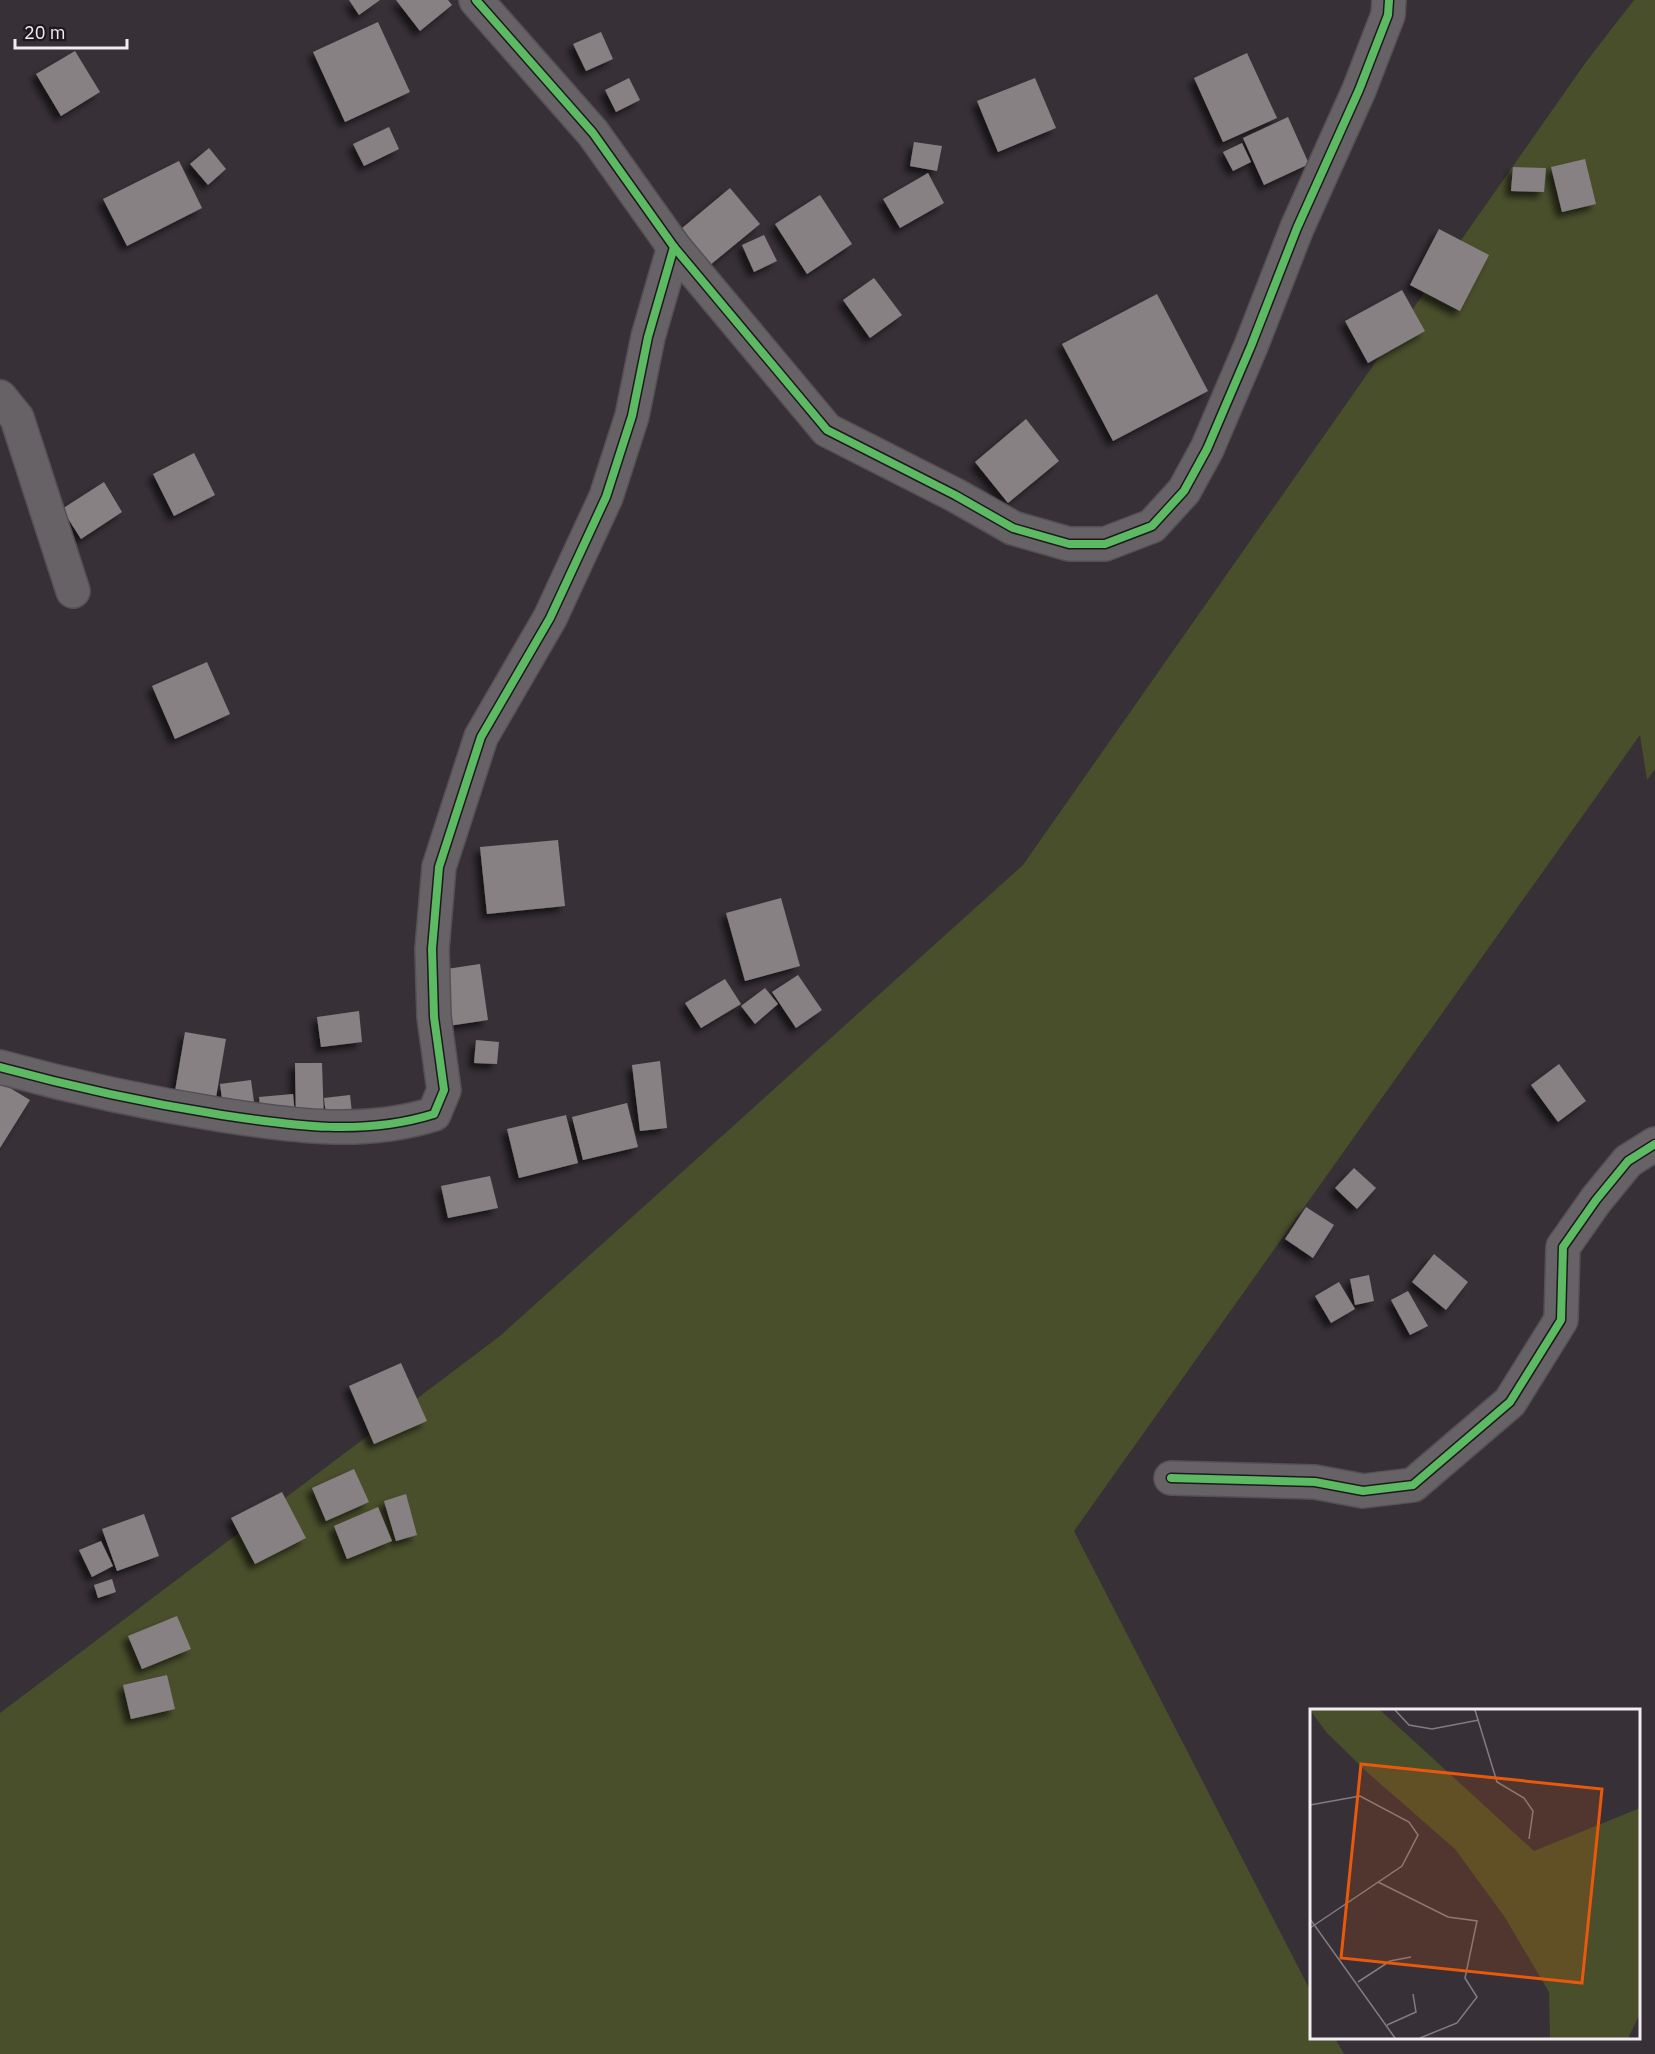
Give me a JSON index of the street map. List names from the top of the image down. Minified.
{"scale_bar":"20 m"}
